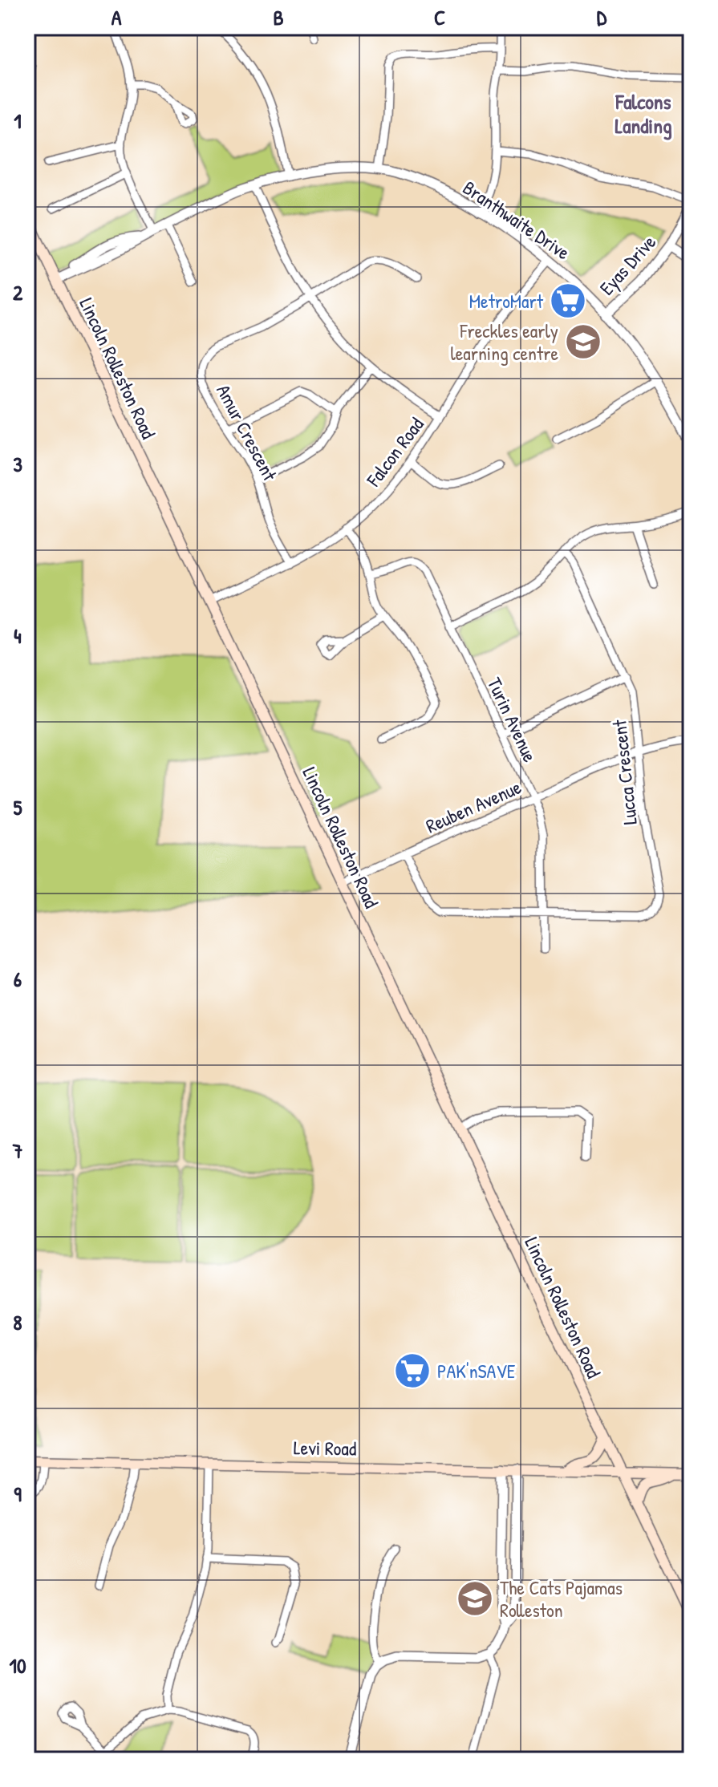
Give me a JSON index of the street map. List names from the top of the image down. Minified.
{"streets":{"main road":["Lincoln Rolleston Road","Levi Road"],"street":["Branthwaite Drive","Eyas Drive","Amur Crescent","Falcon Road","Turin Avenue","Lucca Crescent","Reuben Avenue"]},"crossings":[["Branthwaite Drive","Eyas Drive"],["Branthwaite Drive","Lincoln Rolleston Road"],["Branthwaite Drive","Falcon Road"],["Lincoln Rolleston Road","Falcon Road"],["Lincoln Rolleston Road","Reuben Avenue"],["Lincoln Rolleston Road","Levi Road"],["Amur Crescent","Falcon Road"],["Turin Avenue","Lucca Crescent"],["Turin Avenue","Reuben Avenue"],["Lucca Crescent","Reuben Avenue"]],"districts":["Falcons Landing"],"places":{"supermarket":["MetroMart","PAK'nSAVE"],"school or university":["Freckles early learning centre","The Cats Pajamas Rolleston"]},"grid":{"columns":["A","B","C","D"],"rows":["1","2","3","4","5","6","7","8","9","10"]}}
